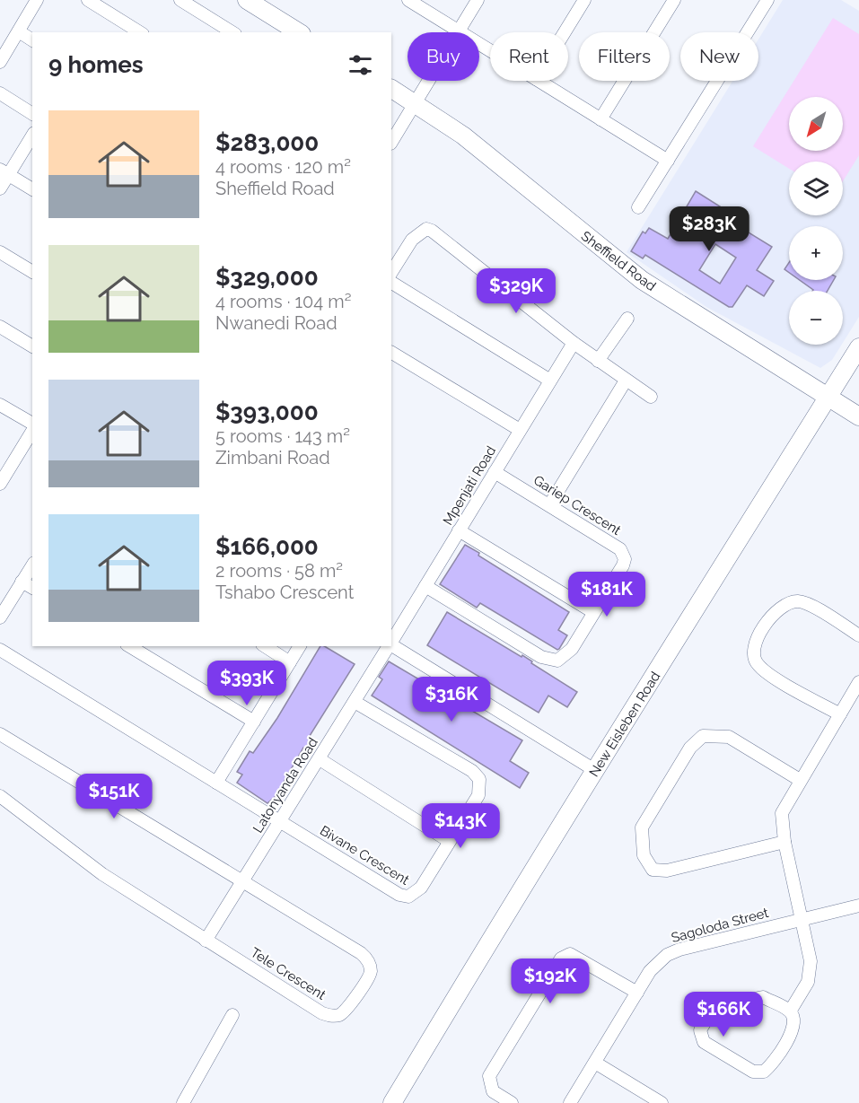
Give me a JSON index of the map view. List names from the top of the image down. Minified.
{"streets":{"main road":["Sheffield Road","New Eisleben Road"],"street":["Mpenjati Road","Gariep Crescent","Latonyanda Road","Bivane Crescent","Sagoloda Street","Tele Crescent"]},"crossings":[["Sheffield Road","New Eisleben Road"],["Mpenjati Road","Gariep Crescent"],["Latonyanda Road","Bivane Crescent"],["Latonyanda Road","Tele Crescent"]],"north":"bottom left","page":{"chip":["Buy","Rent","Filters","New"],"heading":"9 homes","map_buttons":["+","−"],"list":[{"name":"$283,000","note":"4 rooms · 120 m² · Sheffield Road"},{"name":"$329,000","note":"4 rooms · 104 m² · Nwanedi Road"},{"name":"$393,000","note":"5 rooms · 143 m² · Zimbani Road"},{"name":"$166,000","note":"2 rooms · 58 m² · Tshabo Crescent"}],"price":["$283K","$329K","$181K","$393K","$316K","$151K","$143K","$192K","$166K"]}}
